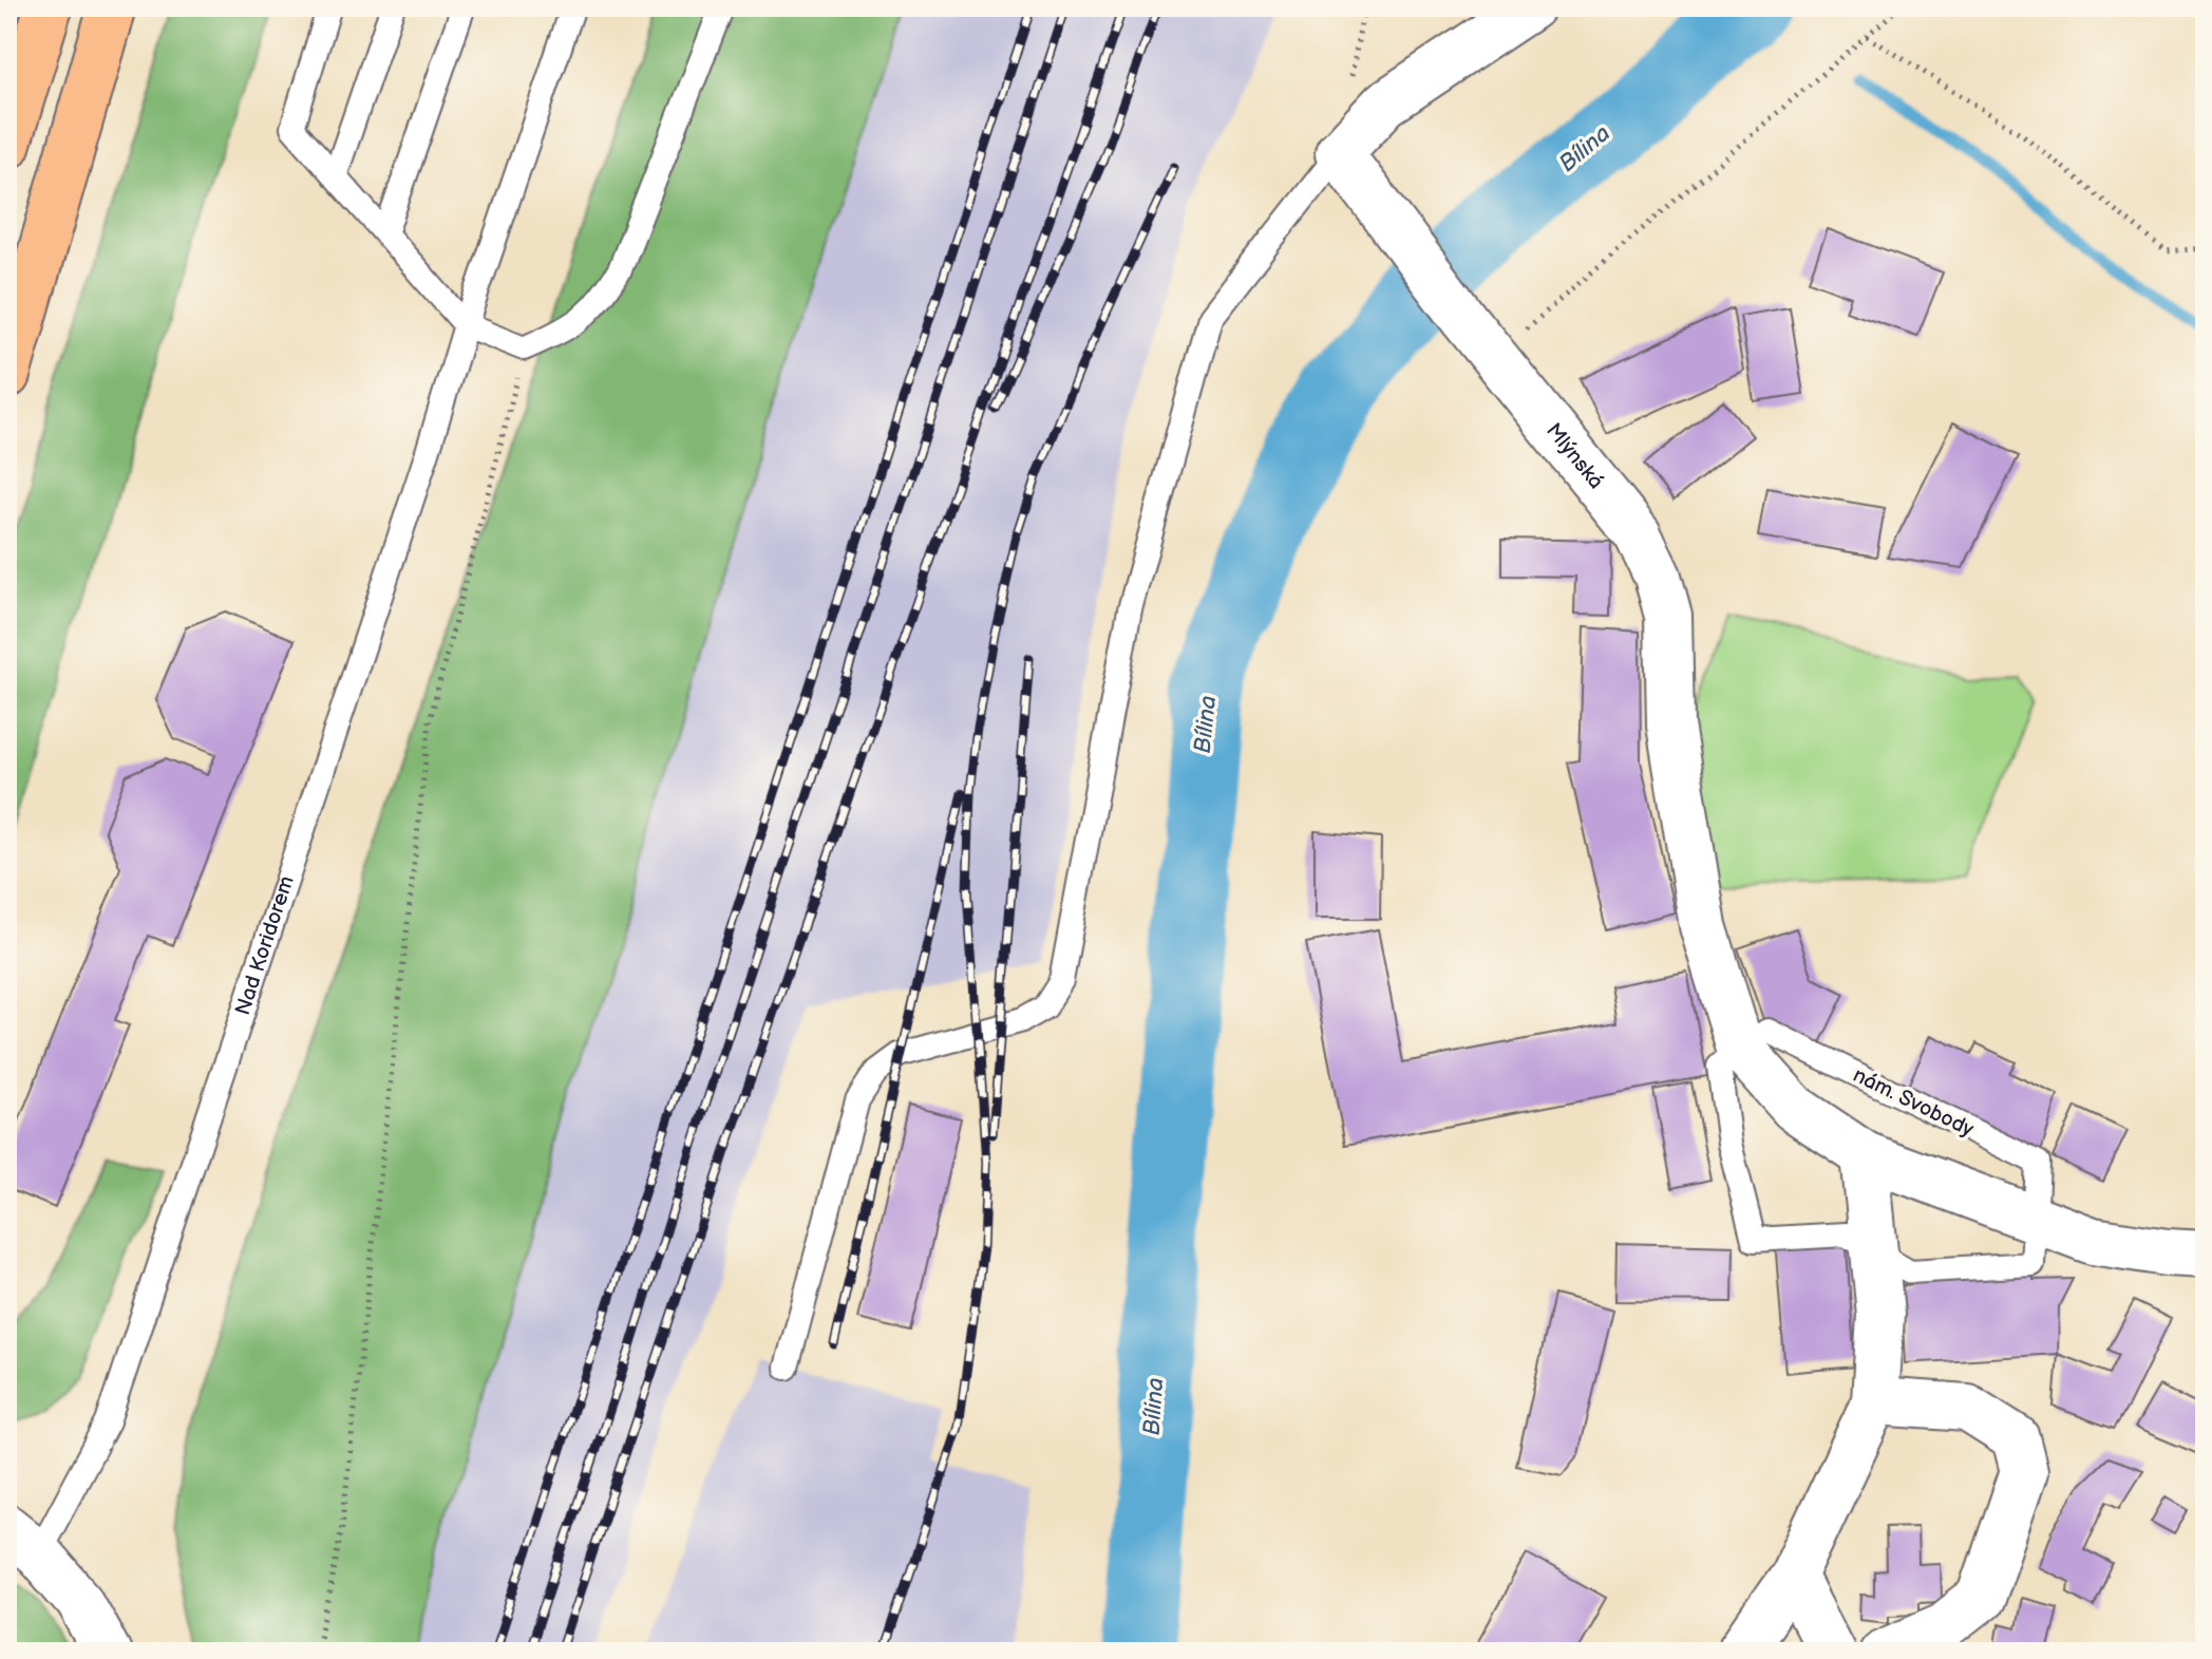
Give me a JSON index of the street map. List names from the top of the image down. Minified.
{"streets":{"street":["Mlýnská"],"lane":["Nad Koridorem","nám. Svobody"]},"crossings":[["Mlýnská","nám. Svobody"]],"water":["Bílina"]}
